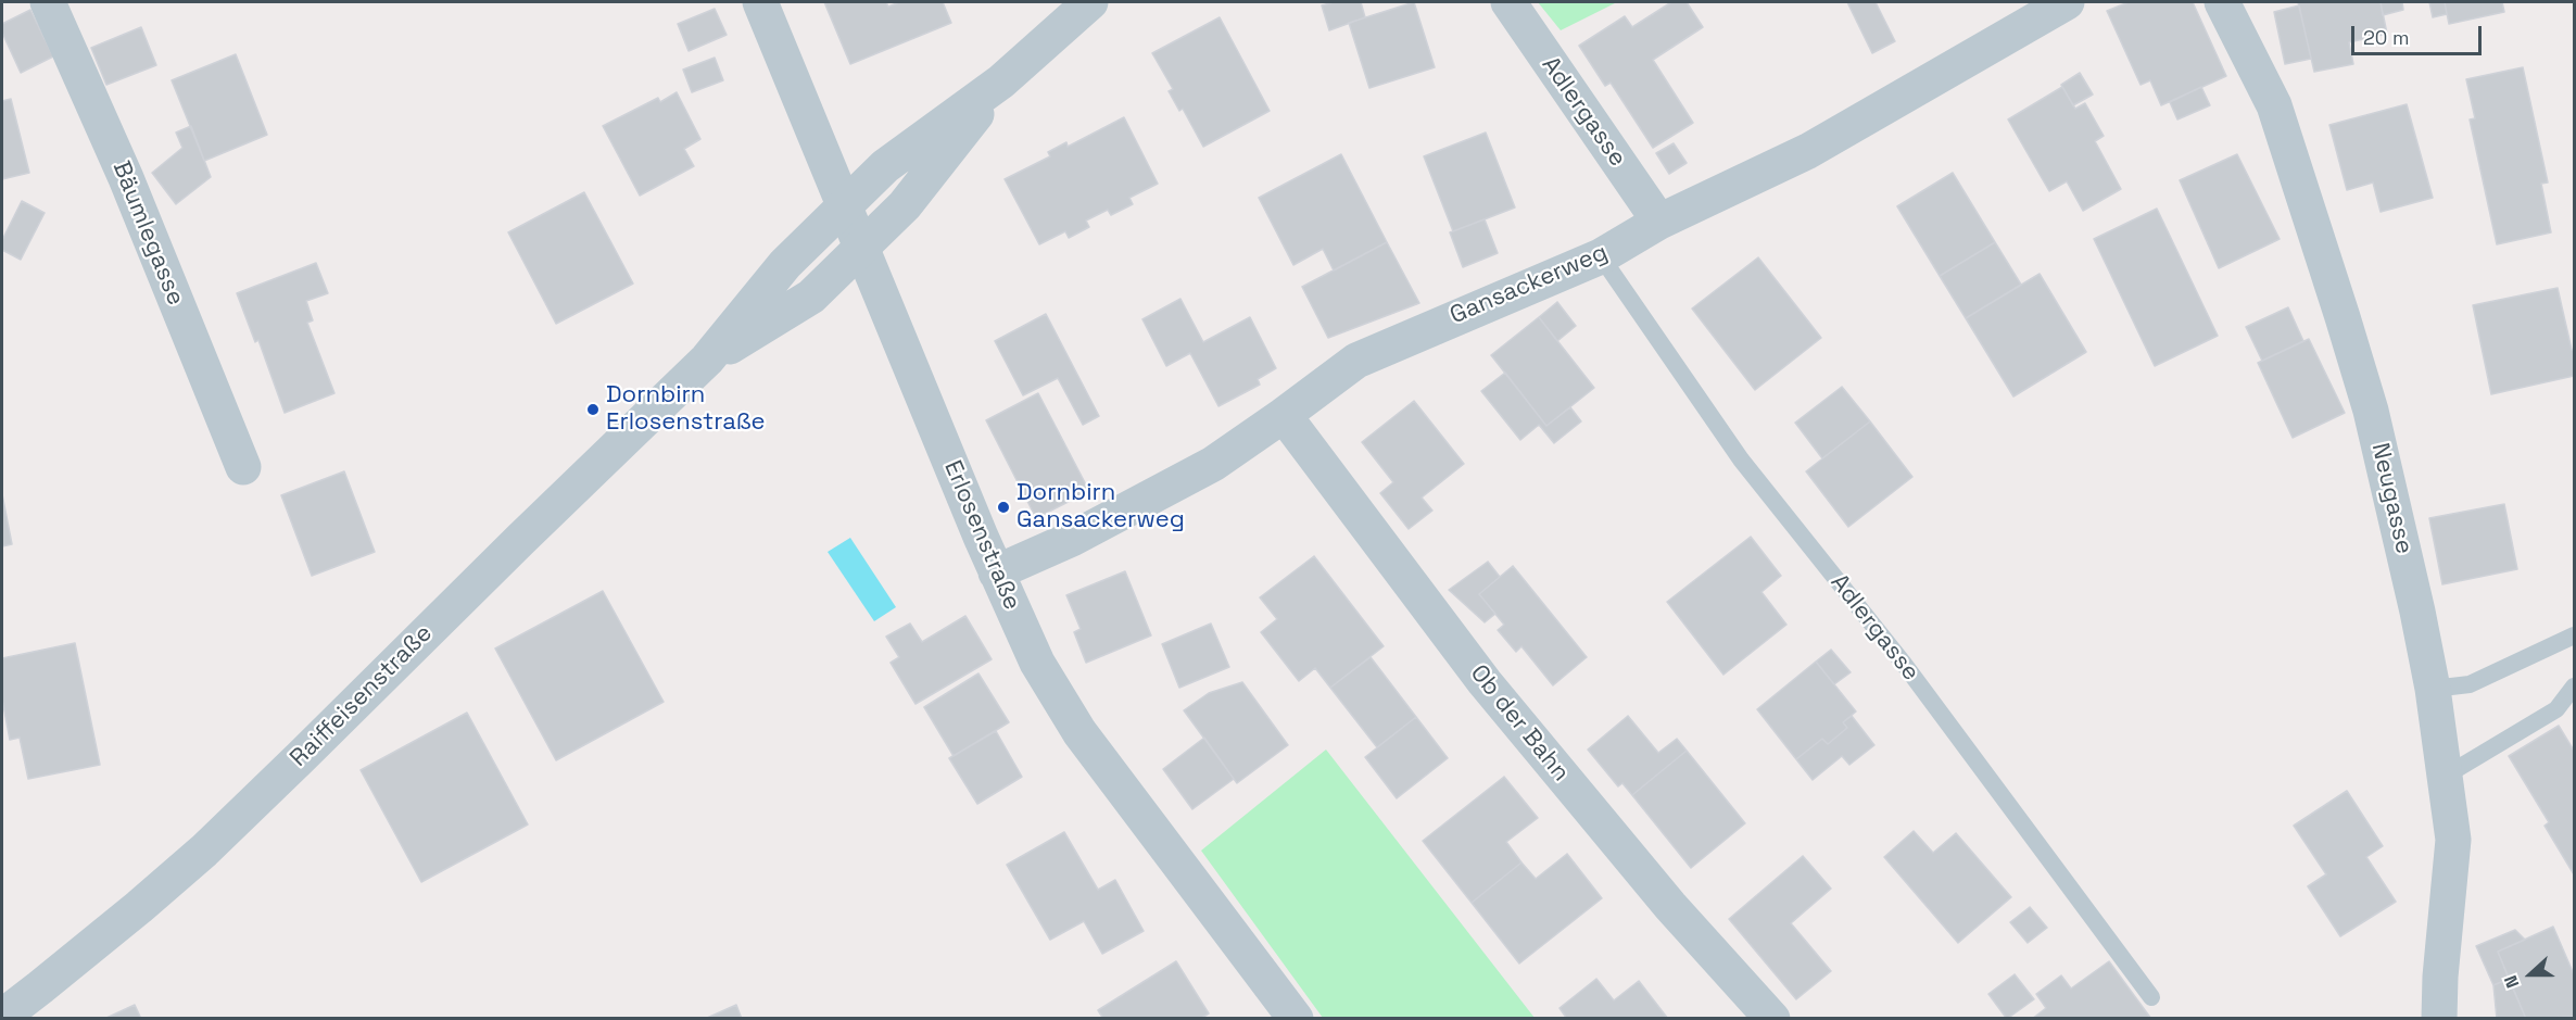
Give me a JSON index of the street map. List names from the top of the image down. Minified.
{"streets":{"street":["Adlergasse","Bäumlegasse","Gansackerweg","Neugasse","Erlosenstraße","Raiffeisenstraße","Ob der Bahn"]},"crossings":[["Adlergasse","Gansackerweg"],["Gansackerweg","Erlosenstraße"],["Gansackerweg","Ob der Bahn"],["Erlosenstraße","Raiffeisenstraße"]],"places":["Dornbirn Erlosenstraße","Dornbirn Gansackerweg"],"scale_bar":"20 m","north":"left"}
